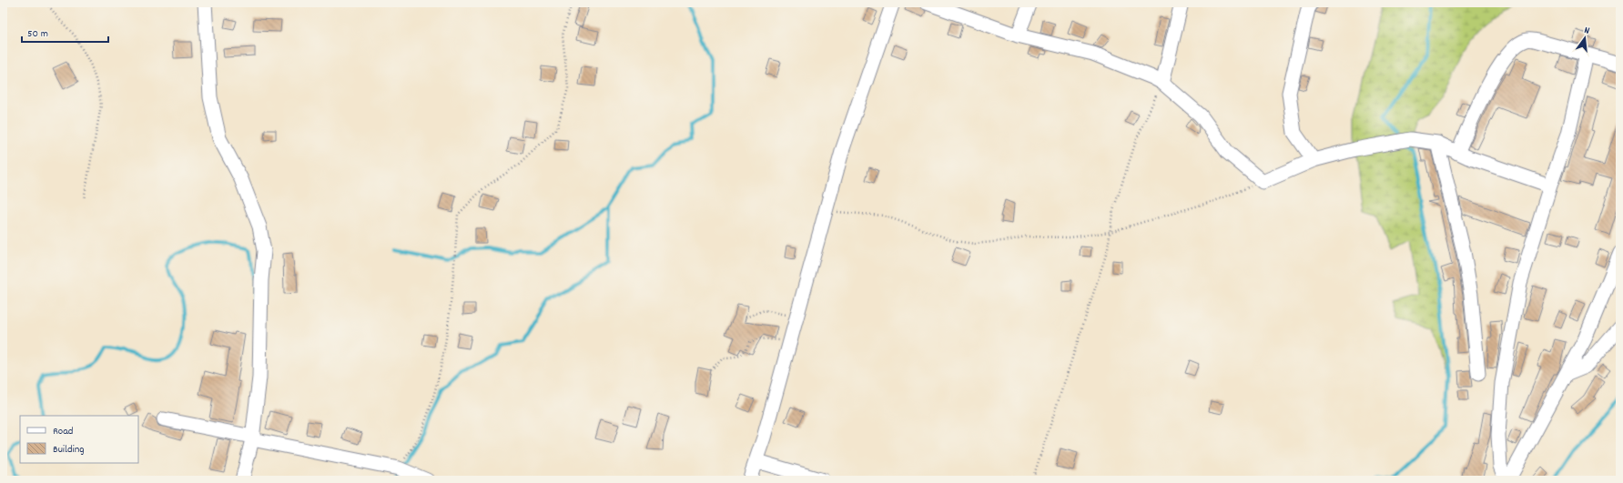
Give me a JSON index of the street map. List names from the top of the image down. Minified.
{"legend":["Road","Building"],"scale_bar":"50 m","north":"top"}
